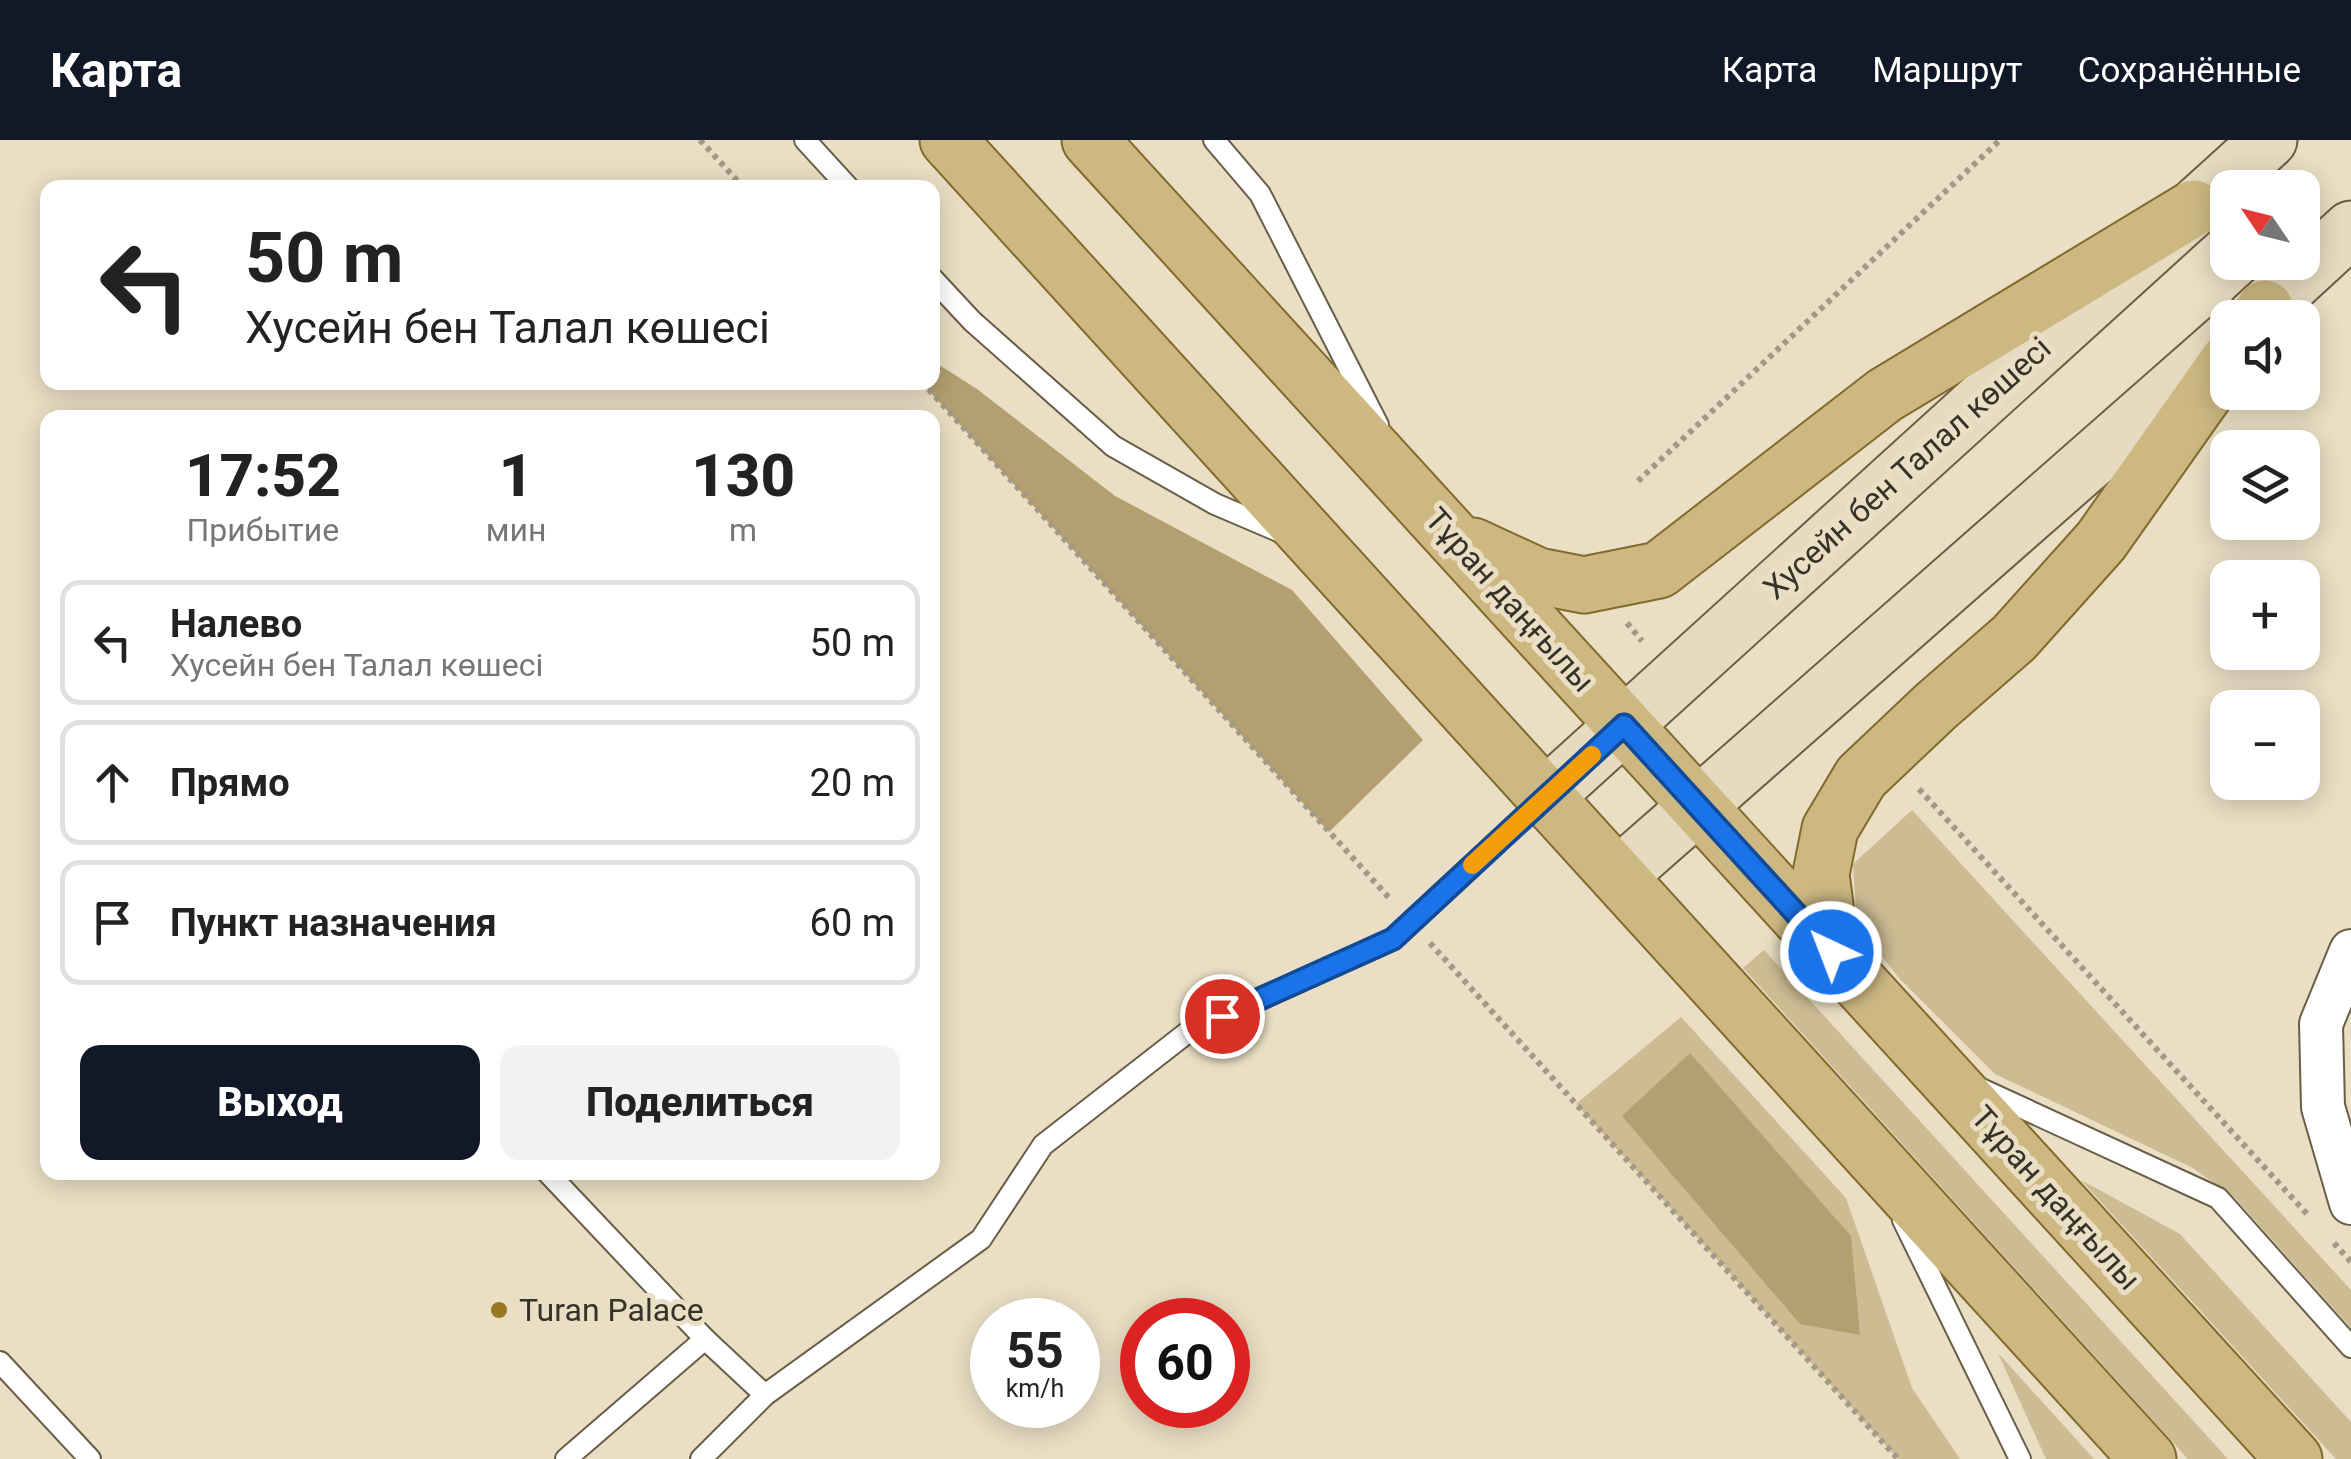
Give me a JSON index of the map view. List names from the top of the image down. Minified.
{"streets":{"main road":["Тұран даңғылы"],"street":["Хусейн бен Талал көшесі"]},"crossings":[["Хусейн бен Талал көшесі","Тұран даңғылы"]],"places":["Turan Palace"],"north":"top left","page":{"header":"Карта","nav":["Карта","Маршрут","Сохранённые"],"map_buttons":["+","−"],"turn":["50 m","Хусейн бен Талал көшесі"],"eta":["17:52","Прибытие","1","мин","130","m"],"list":[{"name":"Налево","note":"Хусейн бен Талал көшесі","value":"50 m"},{"name":"Прямо","value":"20 m"},{"name":"Пункт назначения","value":"60 m"}],"buttons":["Выход","Поделиться"],"speed":"55 km/h","limit":"60"}}
